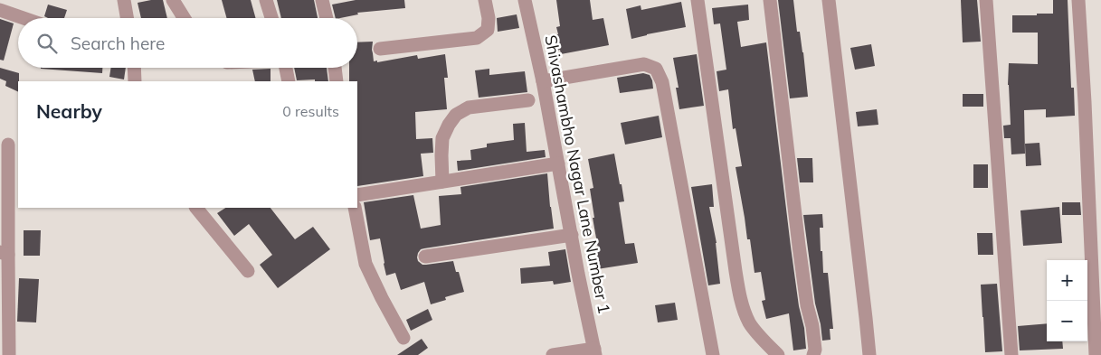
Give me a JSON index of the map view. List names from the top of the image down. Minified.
{"streets":{"street":["Shivashambho Nagar Lane Number 1"]},"page":{"search":"Search here","heading":["Nearby","0 results"],"map_buttons":["+","−"]}}
